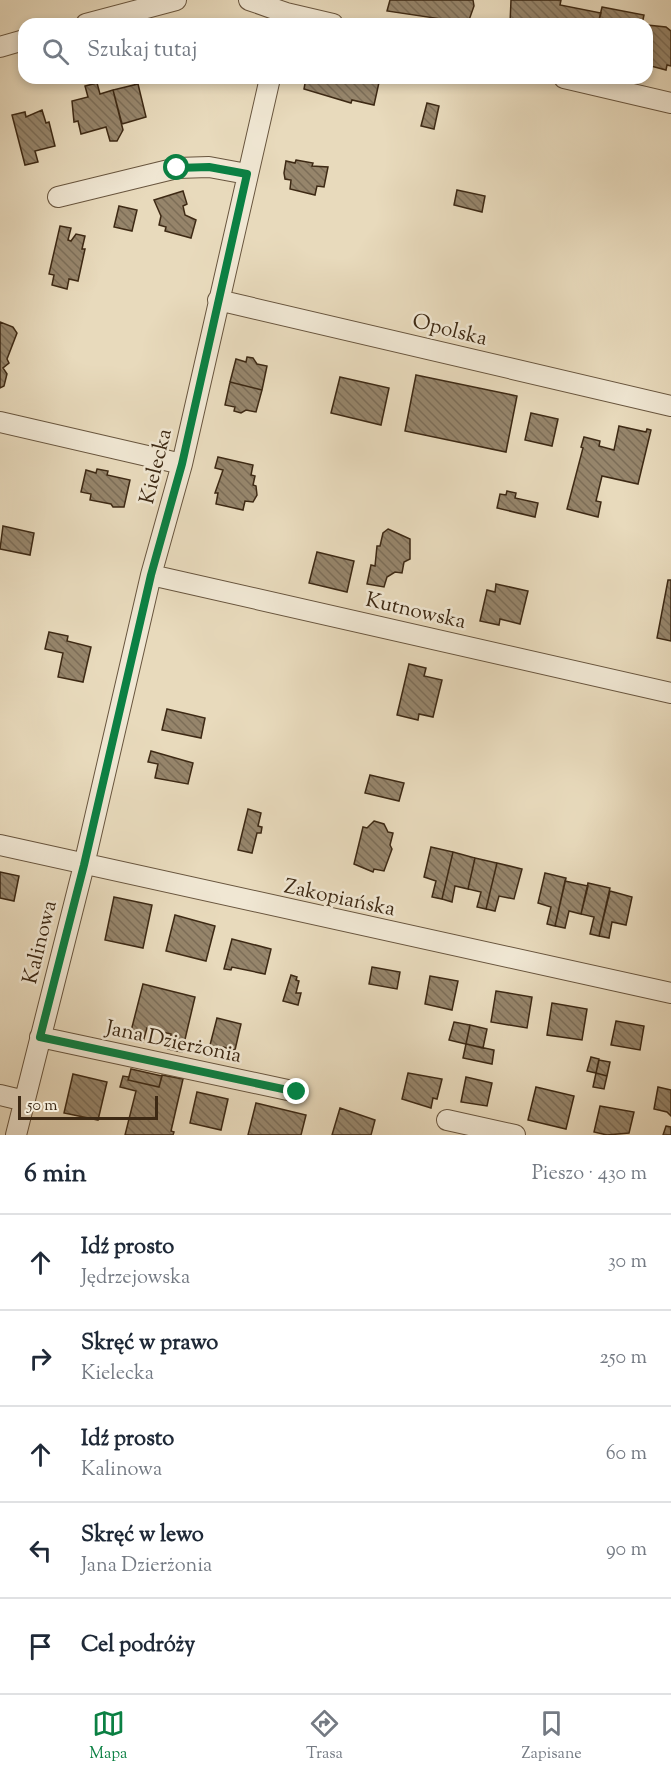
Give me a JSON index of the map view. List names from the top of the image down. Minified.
{"streets":{"street":["Opolska","Kielecka","Kutnowska","Zakopiańska","Kalinowa","Jana Dzierżonia"]},"crossings":[["Opolska","Kielecka"],["Kielecka","Kutnowska"],["Kielecka","Zakopiańska"],["Kielecka","Kalinowa"],["Zakopiańska","Kalinowa"],["Kalinowa","Jana Dzierżonia"]],"scale_bar":"50 m","page":{"search":"Szukaj tutaj","scale":"50 m","heading":["6 min","Pieszo · 430 m"],"list":[["Idź prosto","Jędrzejowska","30 m"],["Skręć w prawo","Kielecka","250 m"],["Idź prosto","Kalinowa","60 m"],["Skręć w lewo","Jana Dzierżonia","90 m"],"Cel podróży"],"nav":["Mapa","Trasa","Zapisane"]}}
